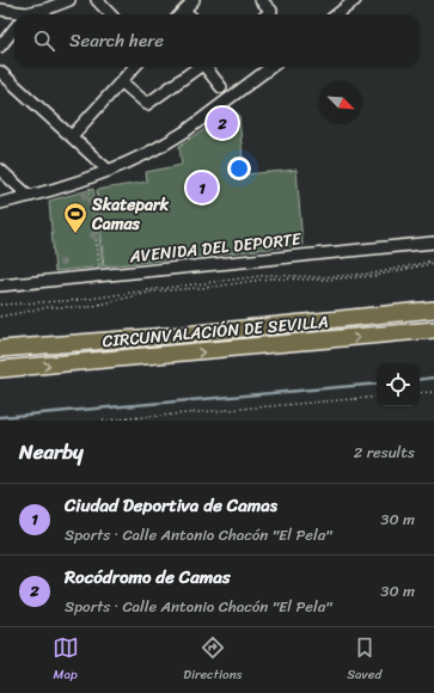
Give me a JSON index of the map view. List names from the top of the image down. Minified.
{"streets":{"highway":["CIRCUNVALACIÓN DE SEVILLA"],"street":["AVENIDA DEL DEPORTE"]},"places":{"sports":["Skatepark Camas"]},"north":"bottom right","page":{"search":"Search here","pins":["2","1"],"heading":["Nearby","2 results"],"list":[{"mark":"1","name":"Ciudad Deportiva de Camas","note":"Sports · Calle Antonio Chacón \"El Pela\"","value":"30 m"},{"mark":"2","name":"Rocódromo de Camas","note":"Sports · Calle Antonio Chacón \"El Pela\"","value":"30 m"}],"nav":["Map","Directions","Saved"]}}
